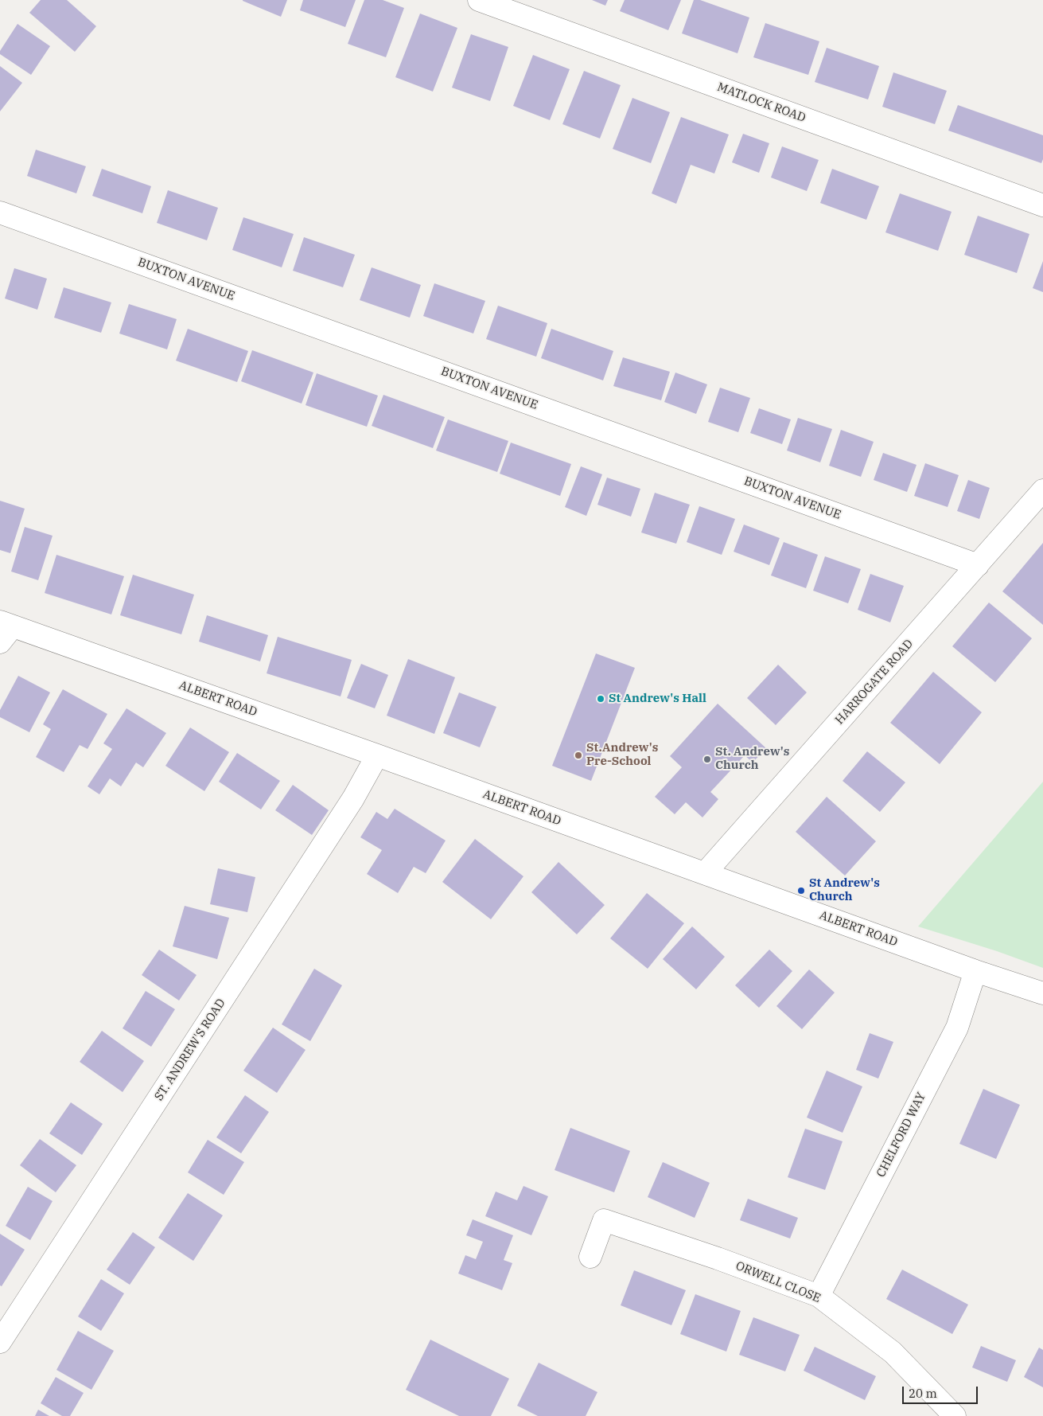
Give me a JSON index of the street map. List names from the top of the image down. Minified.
{"streets":{"street":["MATLOCK ROAD","BUXTON AVENUE","HARROGATE ROAD","ALBERT ROAD","ST. ANDREW'S ROAD","CHELFORD WAY","ORWELL CLOSE"]},"crossings":[["BUXTON AVENUE","HARROGATE ROAD"],["HARROGATE ROAD","ALBERT ROAD"],["ALBERT ROAD","ST. ANDREW'S ROAD"],["ALBERT ROAD","CHELFORD WAY"],["CHELFORD WAY","ORWELL CLOSE"]],"places":["St Andrew's Hall","St.Andrew's Pre-School","St. Andrew's Church","St Andrew's Church"],"scale_bar":"20 m"}
